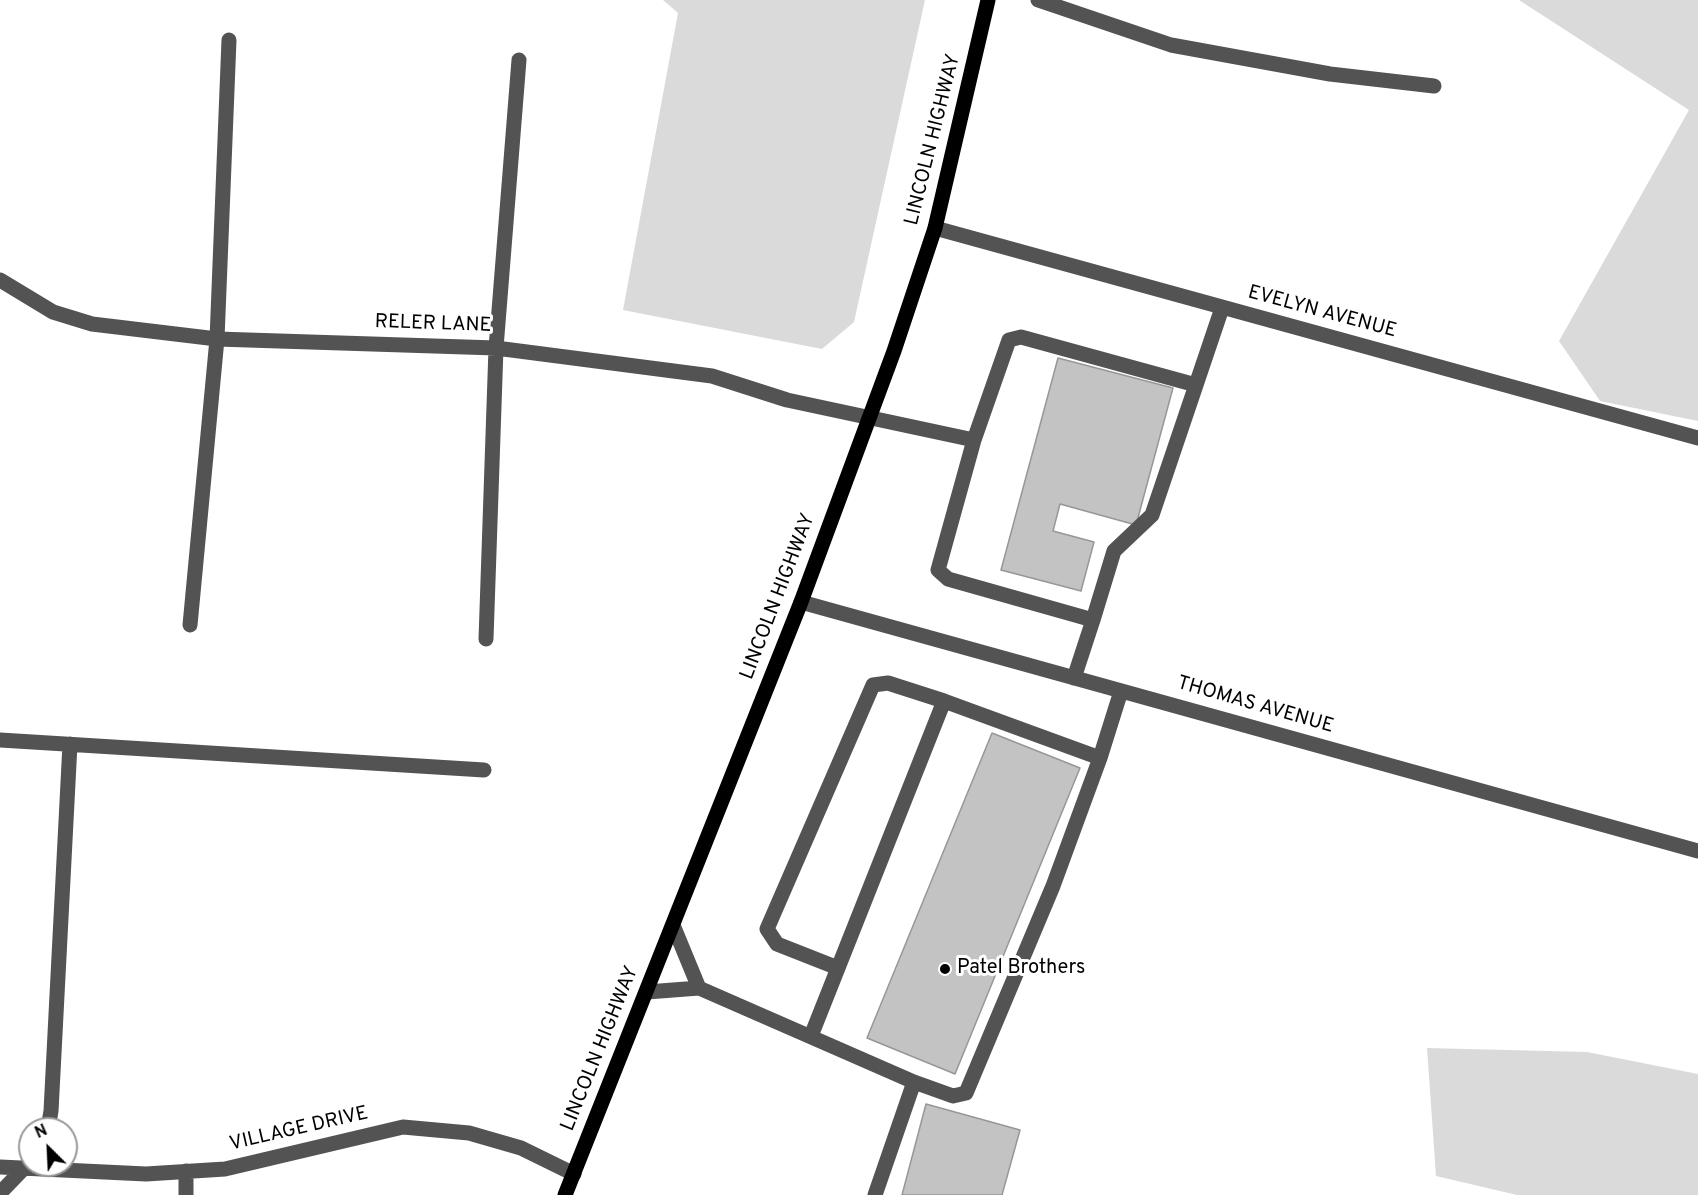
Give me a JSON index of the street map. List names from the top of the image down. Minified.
{"streets":{"main road":["LINCOLN HIGHWAY"],"street":["EVELYN AVENUE","RELER LANE","THOMAS AVENUE","VILLAGE DRIVE"]},"crossings":[["LINCOLN HIGHWAY","EVELYN AVENUE"],["LINCOLN HIGHWAY","RELER LANE"],["LINCOLN HIGHWAY","THOMAS AVENUE"],["LINCOLN HIGHWAY","VILLAGE DRIVE"]],"places":["Patel Brothers"],"north":"top left"}
